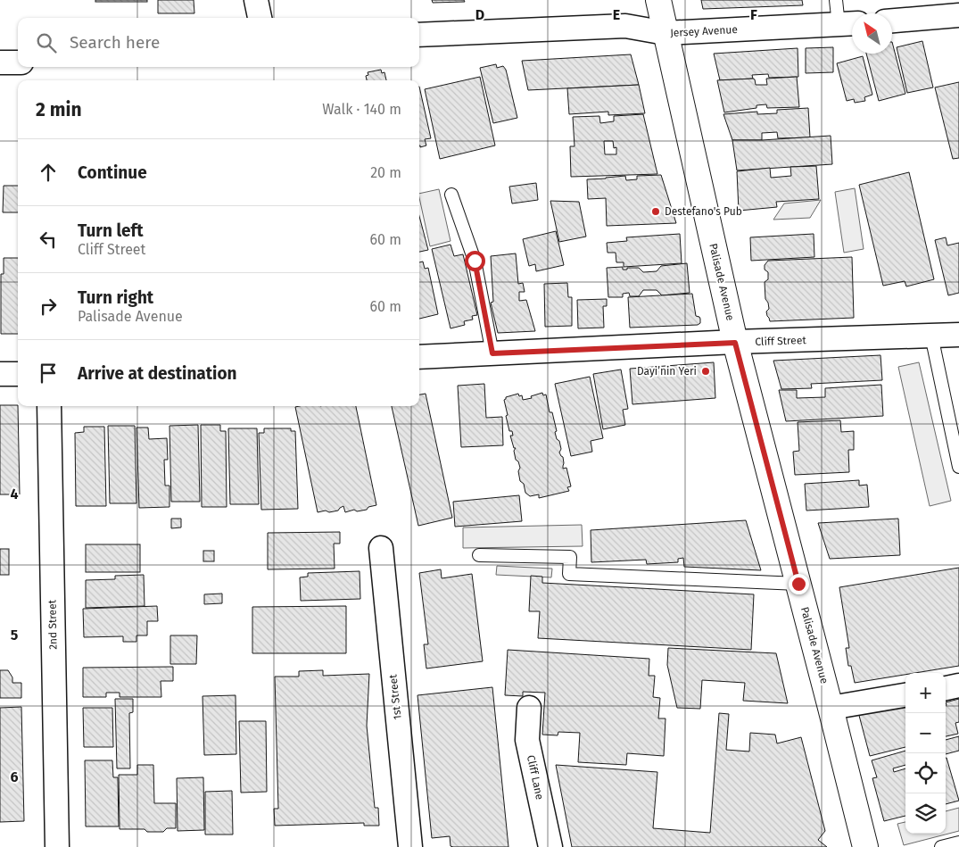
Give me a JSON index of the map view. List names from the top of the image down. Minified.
{"streets":{"main road":["Palisade Avenue"],"street":["Jersey Avenue","Cliff Street","2nd Street","1st Street","Cliff Lane"]},"crossings":[["Jersey Avenue","Palisade Avenue"],["Palisade Avenue","Cliff Street"]],"places":["Destefano's Pub","Dayi’nin Yeri"],"north":"top left","page":{"search":"Search here","heading":["2 min","Walk · 140 m"],"list":[["Continue","20 m"],["Turn left","Cliff Street","60 m"],["Turn right","Palisade Avenue","60 m"],"Arrive at destination"],"map_buttons":["+","−"]},"grid":{"columns":["D","E","F"],"rows":["4","5","6"]}}
